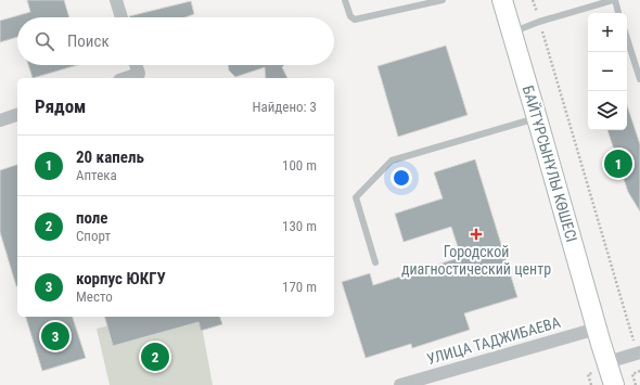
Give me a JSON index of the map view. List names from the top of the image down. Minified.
{"streets":{"main road":["БАЙТҰРСЫНҰЛЫ КӨШЕСІ"],"street":["УЛИЦА ТАДЖИБАЕВА"]},"crossings":[["БАЙТҰРСЫНҰЛЫ КӨШЕСІ","УЛИЦА ТАДЖИБАЕВА"]],"places":{"health":["Городской диагностический центр"]},"page":{"map_buttons":["+","−"],"search":"Поиск","heading":["Рядом","Найдено: 3"],"list":[{"mark":"1","name":"20 капель","note":"Аптека","value":"100 m"},{"mark":"2","name":"поле","note":"Спорт","value":"130 m"},{"mark":"3","name":"корпус ЮКГУ","note":"Место","value":"170 m"}],"pins":["1","3","2"]}}
